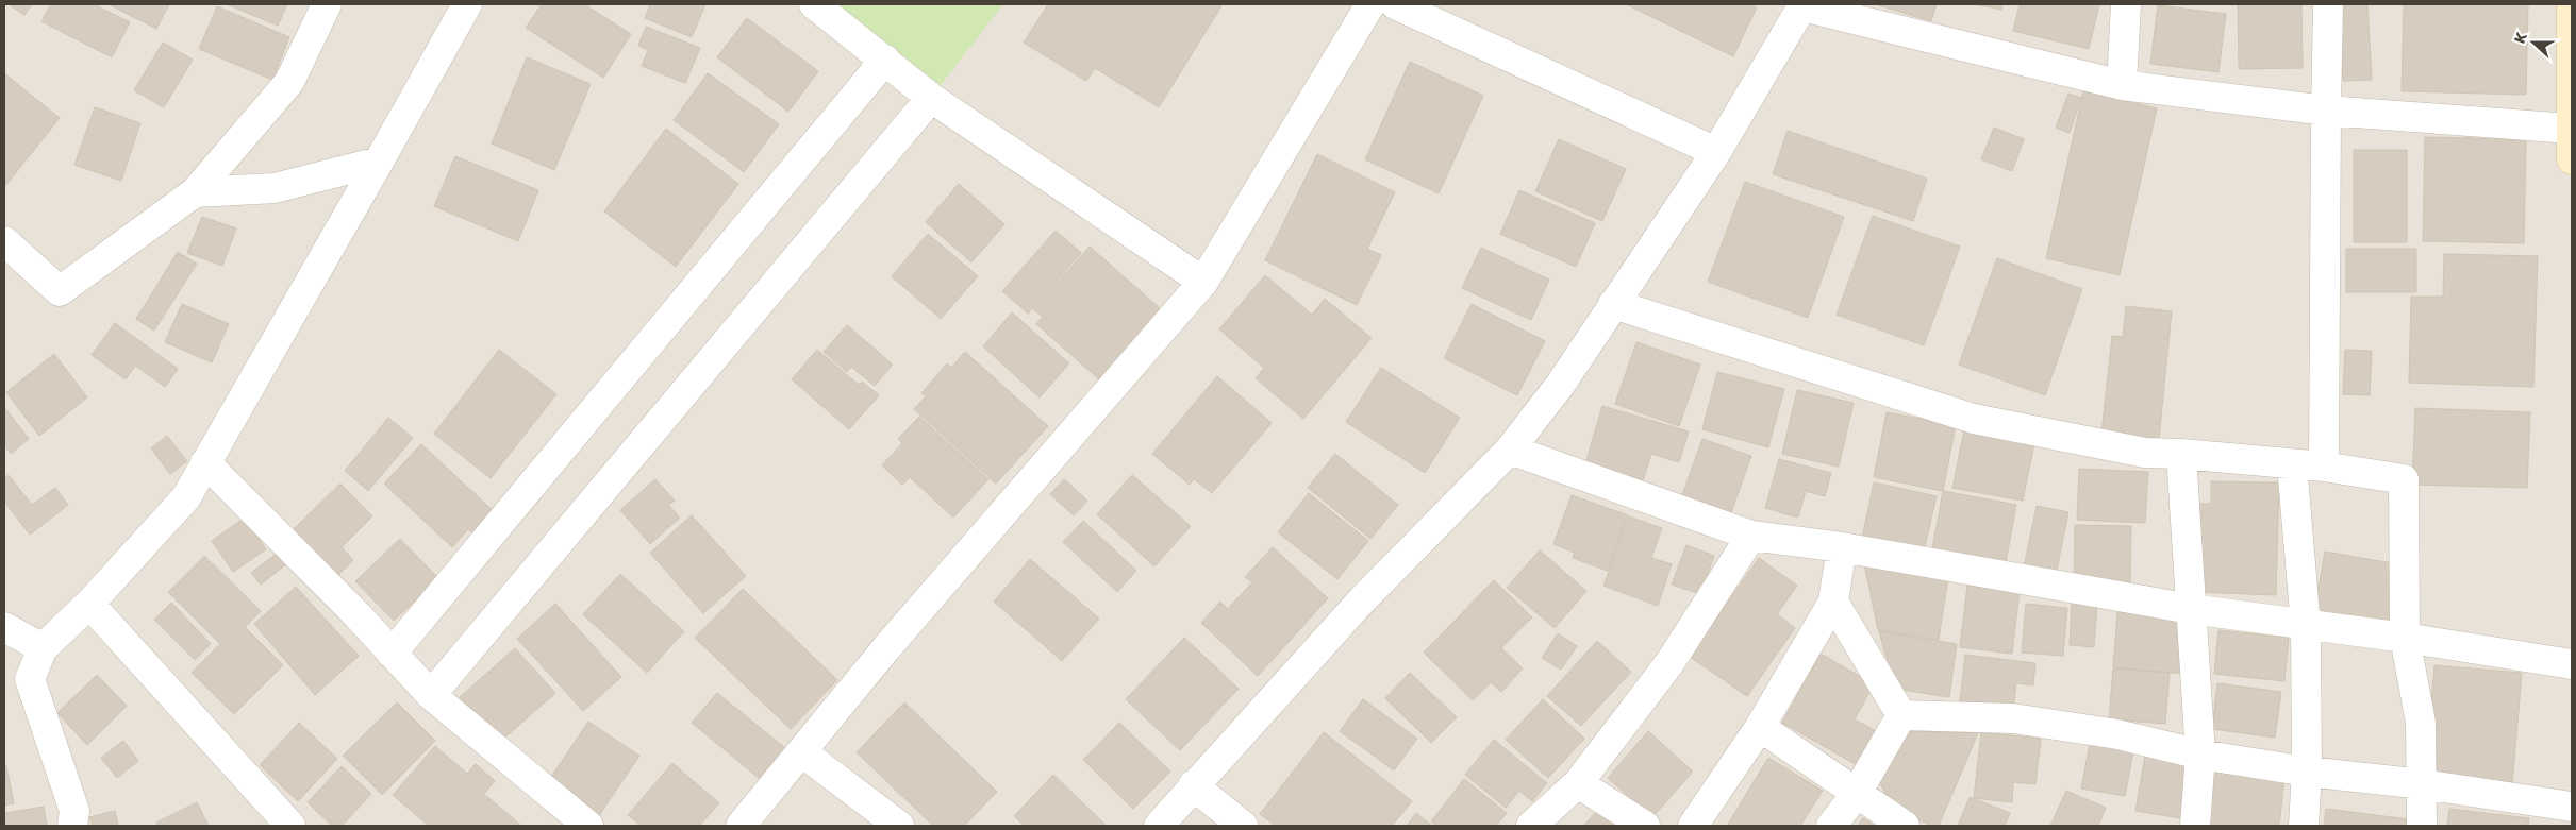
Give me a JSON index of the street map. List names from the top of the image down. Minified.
{"north":"left"}
